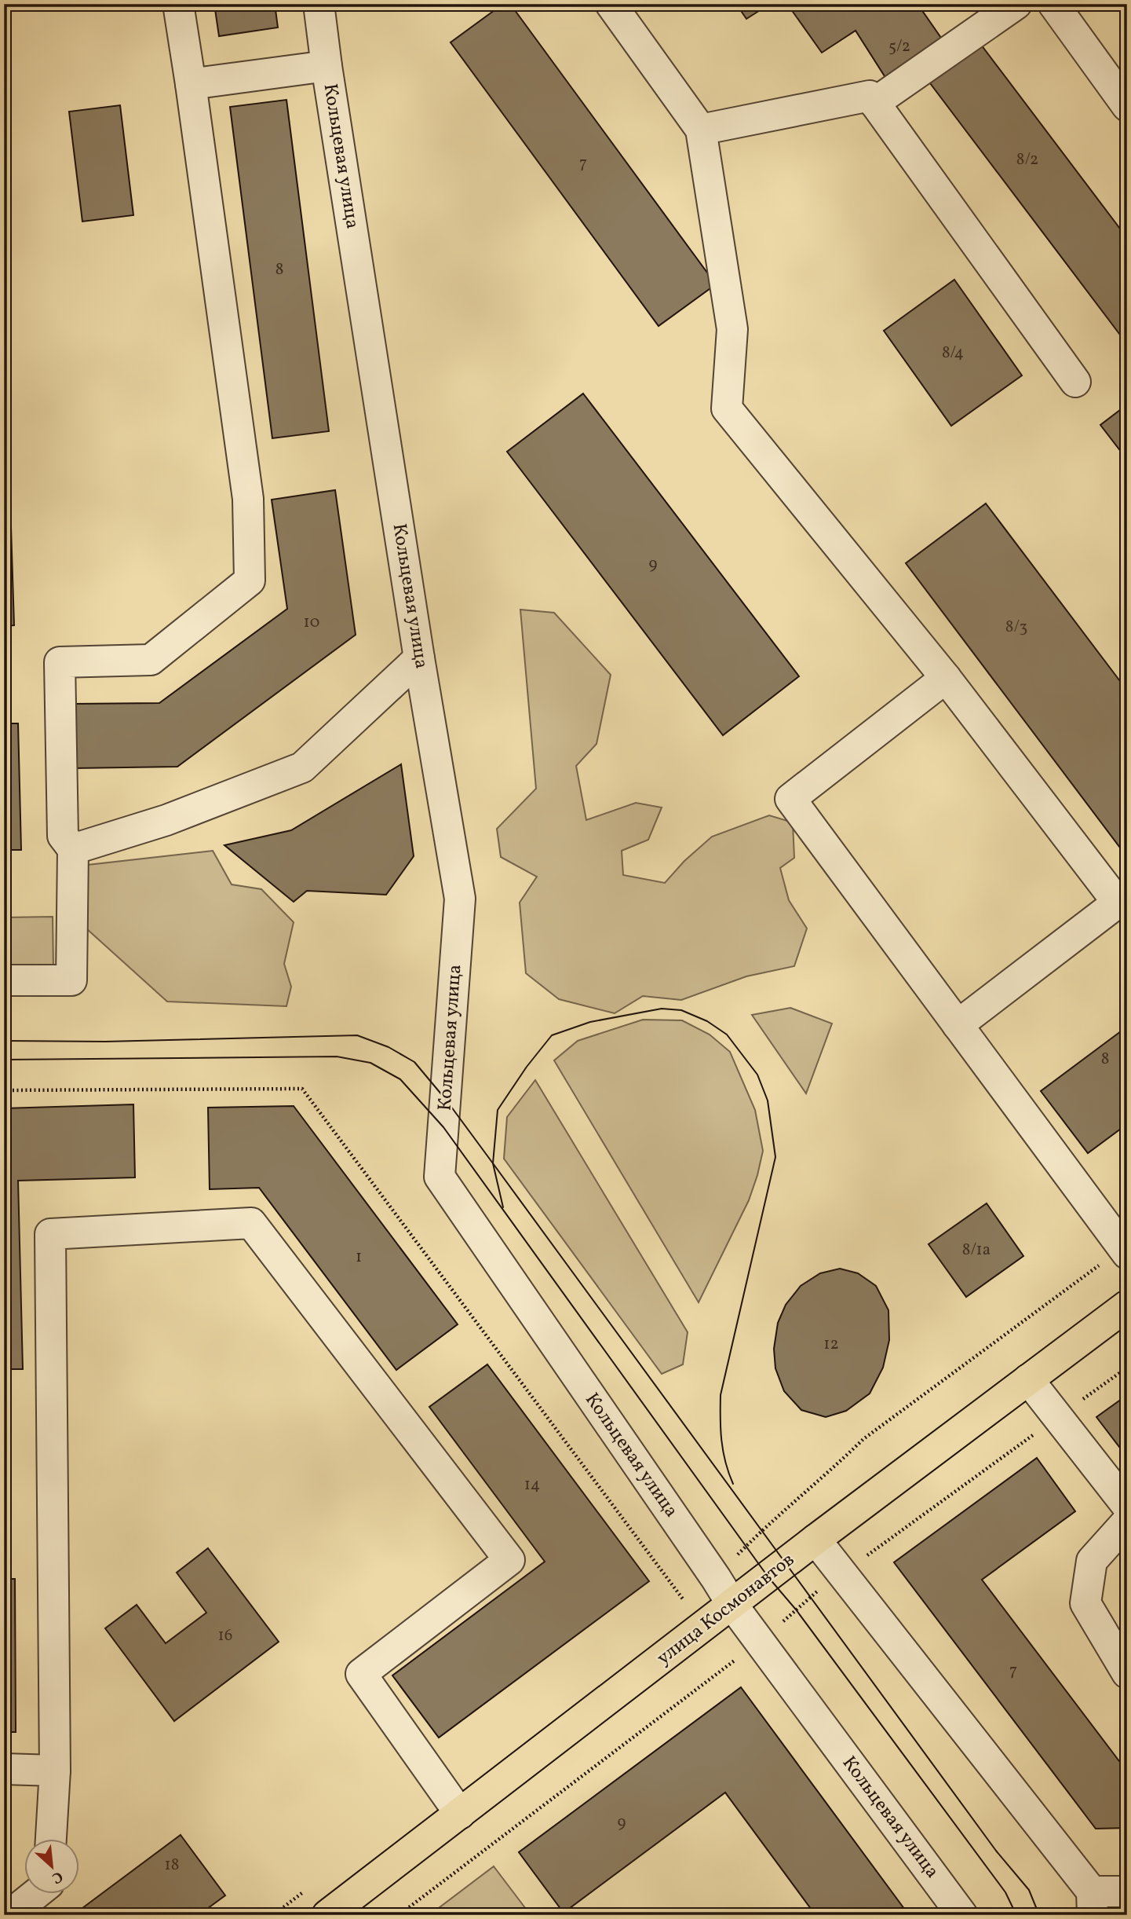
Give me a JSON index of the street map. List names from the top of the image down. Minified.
{"streets":{"main road":["улица Космонавтов"],"street":["Кольцевая улица"]},"crossings":[["Кольцевая улица","улица Космонавтов"]],"house_numbers":["5/2","8/2","7","8","8/4","9","10","8/3","8","8/1а","1","12","14","16","7","9","18"],"north":"bottom right"}
